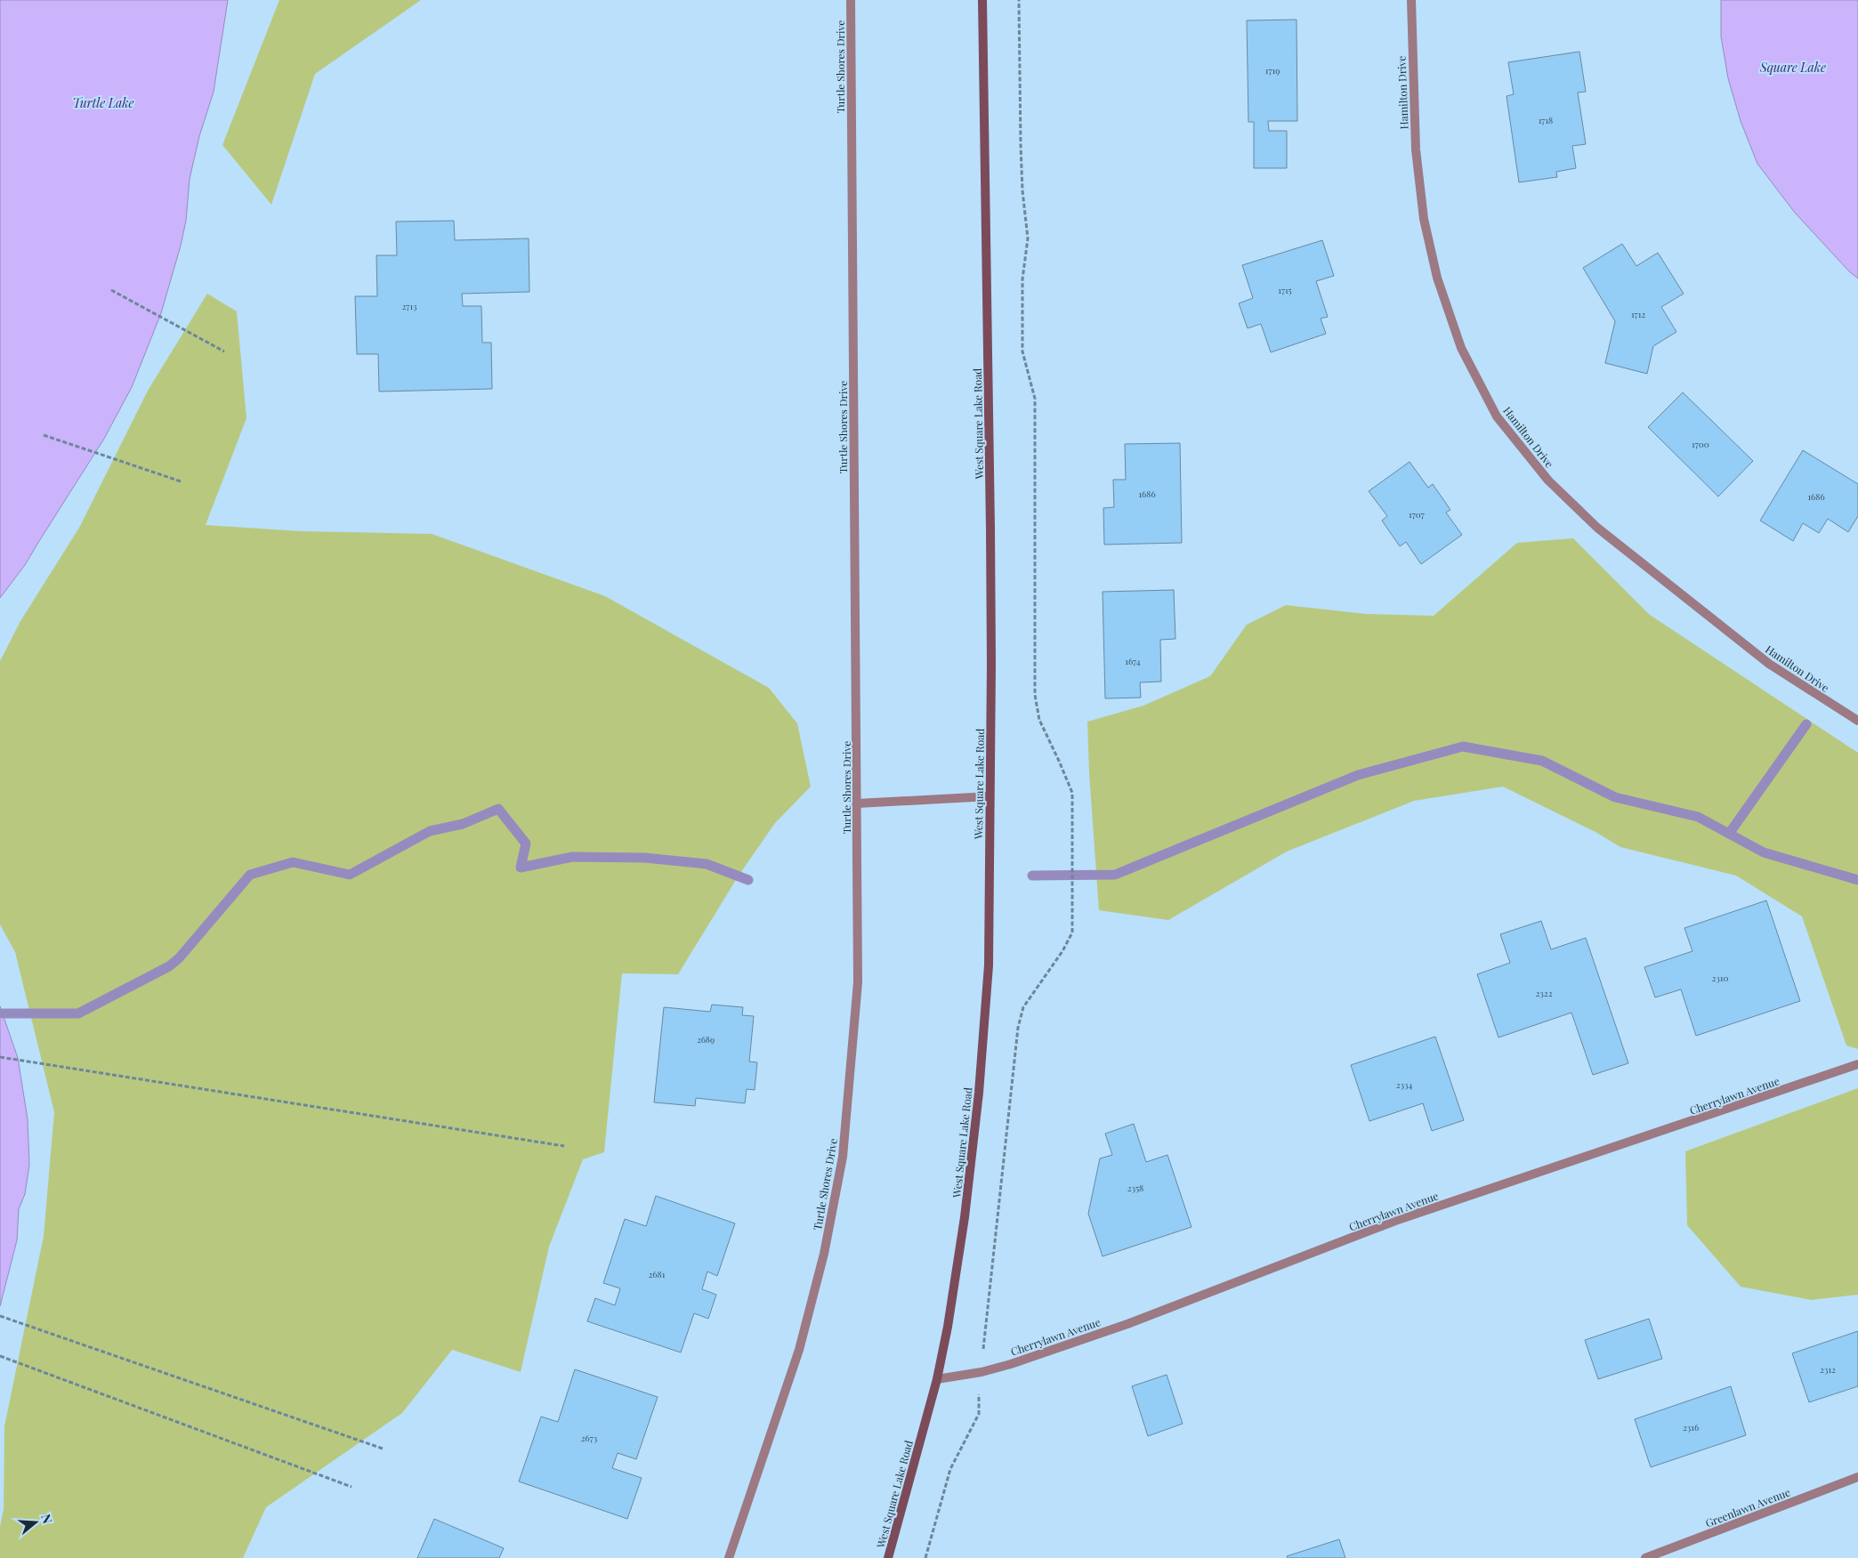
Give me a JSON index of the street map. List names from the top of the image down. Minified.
{"streets":{"street":["Turtle Shores Drive","Hamilton Drive","West Square Lake Road","Cherrylawn Avenue","Greenlawn Avenue"]},"crossings":[["West Square Lake Road","Cherrylawn Avenue"]],"water":["Square Lake","Turtle Lake"],"house_numbers":["1719","1718","1715","2713","1712","1700","1686","1686","1707","1674","2310","2322","2689","2334","2358","2681","2312","2316","2673"],"north":"right"}
